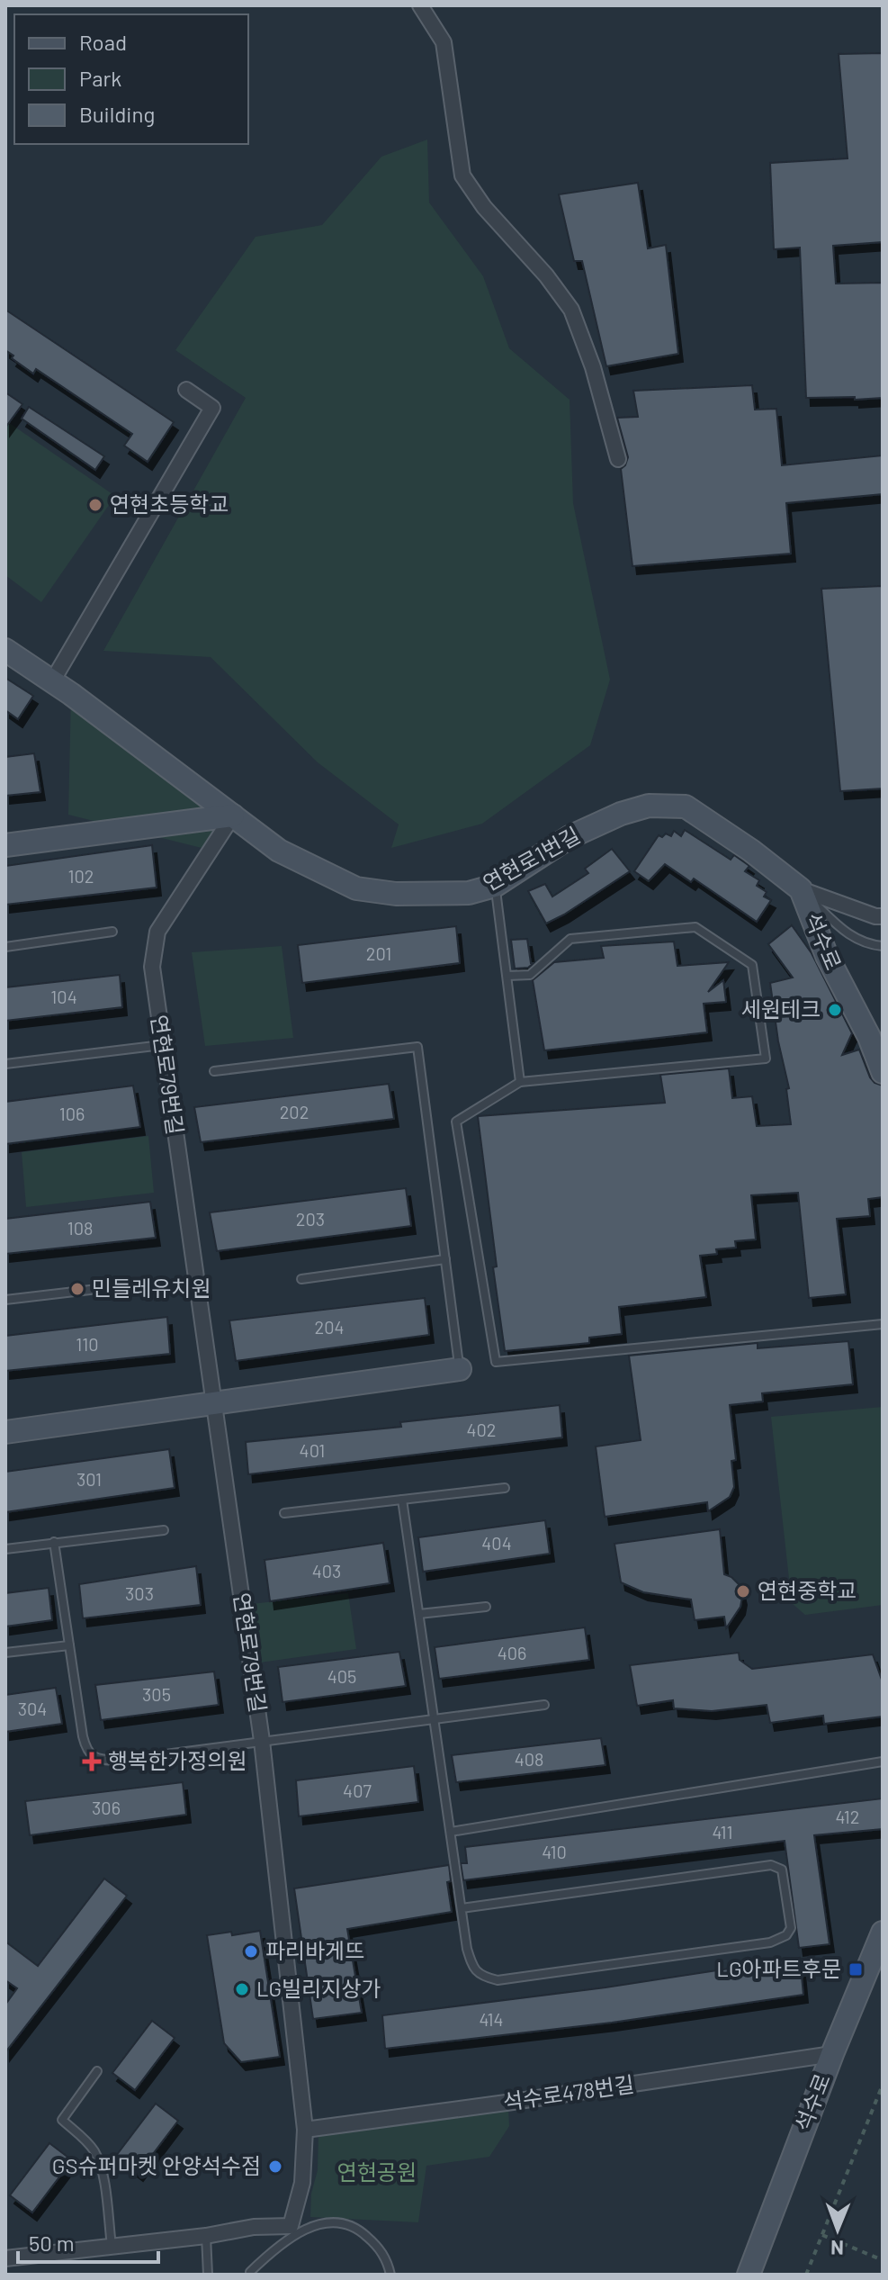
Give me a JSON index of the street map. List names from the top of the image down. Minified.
{"streets":{"street":["연현로1번길","석수로","연현로79번길","석수로478번길"]},"crossings":[["연현로1번길","석수로"],["연현로1번길","연현로79번길"],["석수로","석수로478번길"],["연현로79번길","석수로478번길"]],"parks":["연현공원"],"places":{"other":["연현초등학교","세원테크","민들레유치원","연현중학교","파리바게뜨","LG빌리지상가","GS슈퍼마켓 안양석수점"],"health":["행복한가정의원"],"transit":["LG아파트후문"]},"house_numbers":["102","201","104","202","106","203","108","204","110","402","401","301","404","403","303","406","405","305","304","408","407","306","412","411","410","414"],"legend":["Road","Park","Building"],"scale_bar":"50 m","north":"bottom"}
